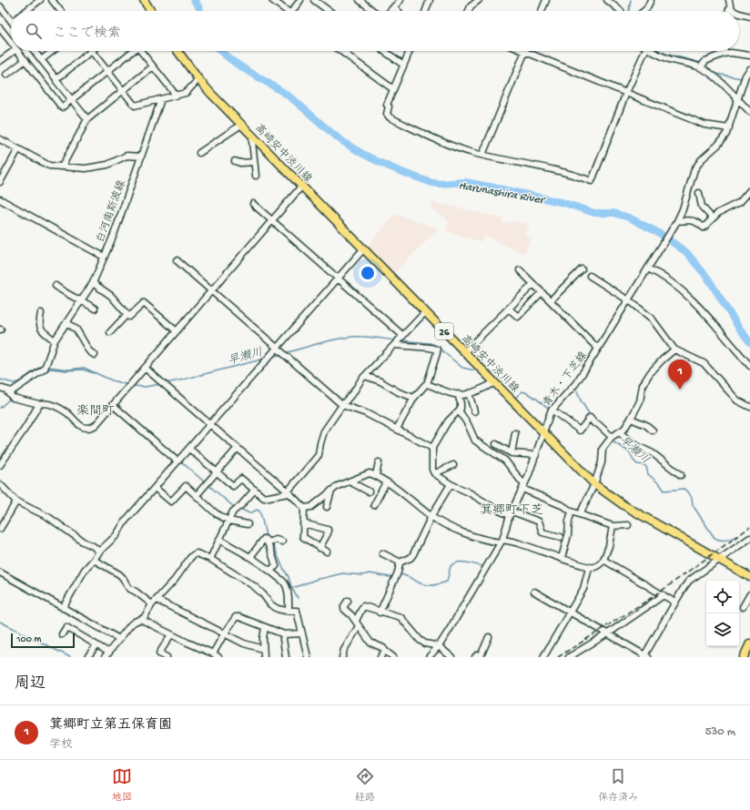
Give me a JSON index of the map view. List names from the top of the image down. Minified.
{"streets":{"main road":["高崎安中渋川線","26"],"street":["白河南斯波線","青木・下芝線"]},"crossings":[["高崎安中渋川線","青木・下芝線"]],"districts":["楽間町","箕郷町下芝"],"water":["Harunashira River","早瀬川"],"scale_bar":"100 m","page":{"search":"ここで検索","pins":"1","scale":"100 m","heading":"周辺","list":[{"mark":"1","name":"箕郷町立第五保育園","note":"学校","value":"530 m"}],"nav":["地図","経路","保存済み"]}}
